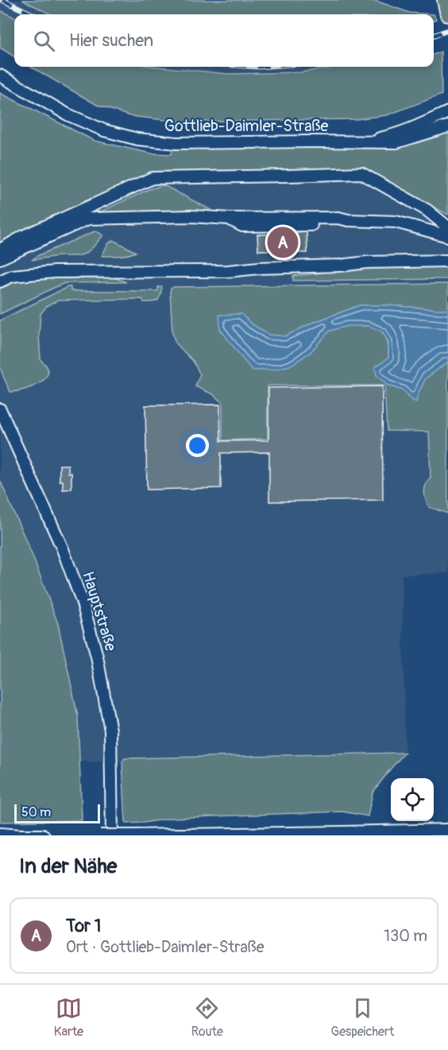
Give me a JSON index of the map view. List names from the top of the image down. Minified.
{"streets":{"street":["Gottlieb-Daimler-Straße","Hauptstraße"]},"scale_bar":"50 m","page":{"search":"Hier suchen","pins":"A","scale":"50 m","heading":"In der Nähe","list":[{"mark":"A","name":"Tor 1","note":"Ort · Gottlieb-Daimler-Straße","value":"130 m"}],"nav":["Karte","Route","Gespeichert"]}}
